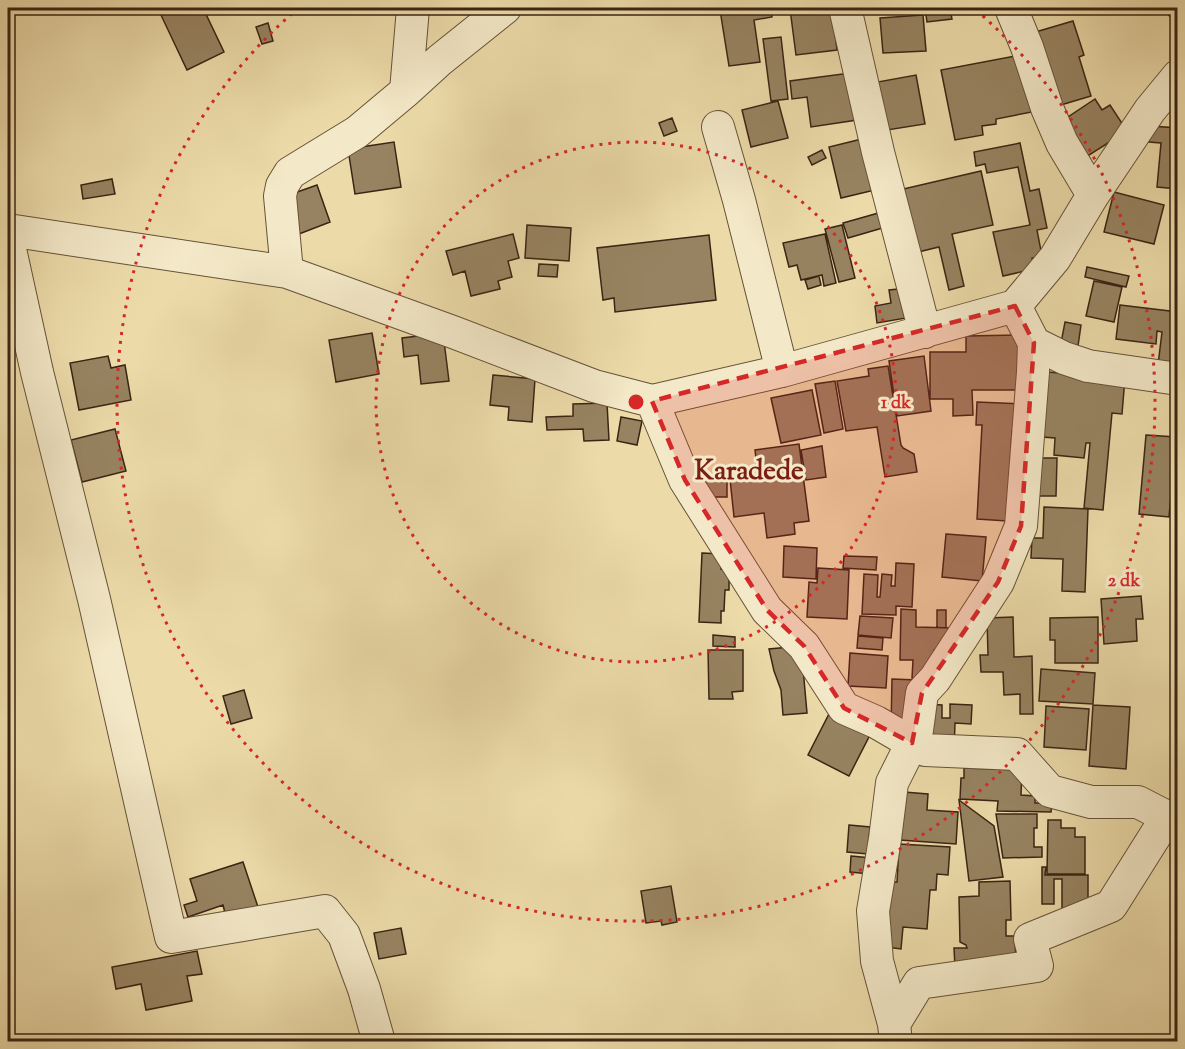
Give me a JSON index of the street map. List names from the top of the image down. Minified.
{"districts":["Karadede"],"rings":["1 dk","2 dk"]}
